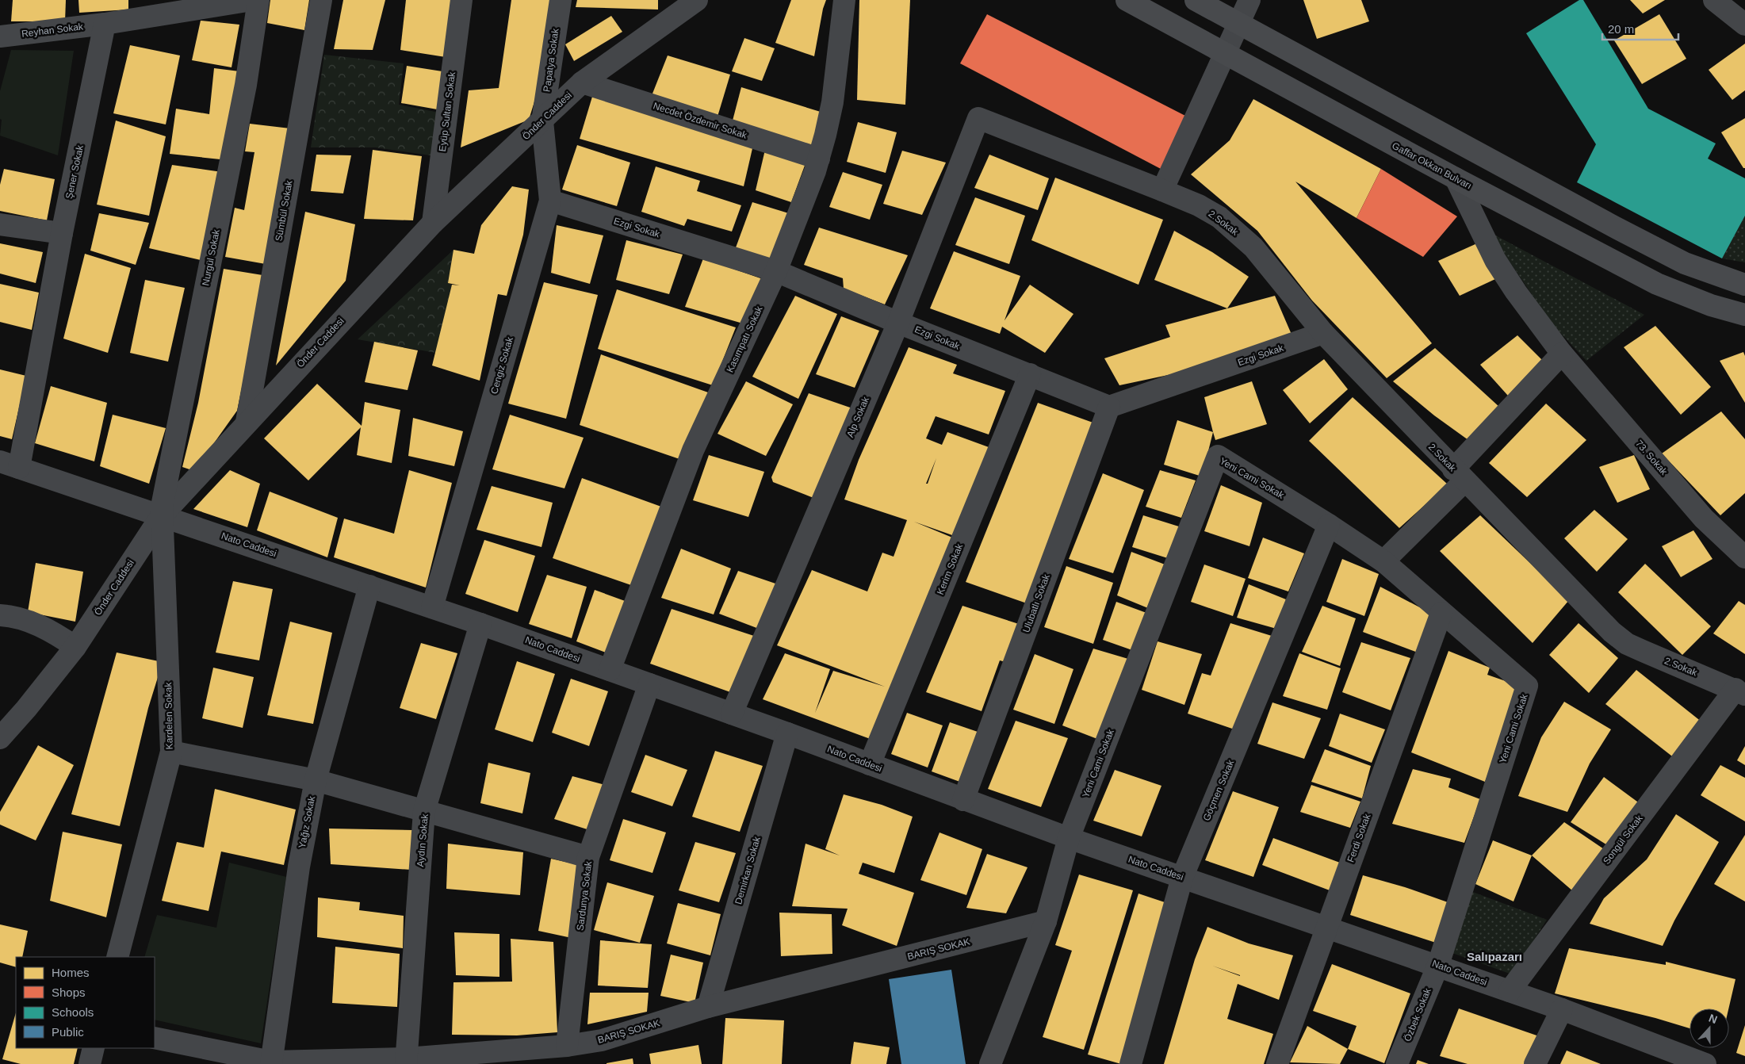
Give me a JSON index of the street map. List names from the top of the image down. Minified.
{"streets":{"main road":["Gaffar Okkan Bulvarı"],"street":["Reyhan Sokak","Papatya Sokak","Eyüp Sultan Sokak","Önder Caddesi","Necdet Özdemir Sokak","Şener Sokak","Sümbül Sokak","2.Sokak","Ezgi Sokak","Nurgül Sokak","Kasımpatı Sokak","Cengiz Sokak","Alp Sokak","73. Sokak","Yeni Cami Sokak","Nato Caddesi","Kerim Sokak","Ulubatlı Sokak","Kardelen Sokak","Göçmen Sokak","Yağız Sokak","Ferdi Sokak","Songül Sokak","Aydın Sokak","Demirkan Sokak","Sardunya Sokak","BARIŞ SOKAK","Özbek Sokak"]},"crossings":[["Reyhan Sokak","Şener Sokak"],["Papatya Sokak","Önder Caddesi"],["Papatya Sokak","Cengiz Sokak"],["Eyüp Sultan Sokak","Önder Caddesi"],["Önder Caddesi","Necdet Özdemir Sokak"],["Önder Caddesi","Sümbül Sokak"],["Önder Caddesi","Nurgül Sokak"],["Önder Caddesi","Cengiz Sokak"],["Önder Caddesi","Nato Caddesi"],["Önder Caddesi","Kardelen Sokak"],["Necdet Özdemir Sokak","Kasımpatı Sokak"],["Gaffar Okkan Bulvarı","73. Sokak"],["Şener Sokak","Nato Caddesi"],["2.Sokak","Ezgi Sokak"],["2.Sokak","Alp Sokak"],["2.Sokak","Songül Sokak"],["Ezgi Sokak","Kasımpatı Sokak"],["Ezgi Sokak","Cengiz Sokak"],["Ezgi Sokak","Alp Sokak"],["Ezgi Sokak","Kerim Sokak"],["Ezgi Sokak","Ulubatlı Sokak"],["Nurgül Sokak","Nato Caddesi"],["Nurgül Sokak","Kardelen Sokak"],["Kasımpatı Sokak","Nato Caddesi"],["Cengiz Sokak","Nato Caddesi"],["Alp Sokak","Nato Caddesi"],["Yeni Cami Sokak","Nato Caddesi"],["Yeni Cami Sokak","Göçmen Sokak"],["Yeni Cami Sokak","Ferdi Sokak"],["Yeni Cami Sokak","BARIŞ SOKAK"],["Yeni Cami Sokak","Özbek Sokak"],["Nato Caddesi","Kerim Sokak"],["Nato Caddesi","Ulubatlı Sokak"],["Nato Caddesi","Kardelen Sokak"],["Nato Caddesi","Göçmen Sokak"],["Nato Caddesi","Yağız Sokak"],["Nato Caddesi","Ferdi Sokak"],["Nato Caddesi","Songül Sokak"],["Nato Caddesi","Aydın Sokak"],["Nato Caddesi","Demirkan Sokak"],["Nato Caddesi","Sardunya Sokak"],["Nato Caddesi","Özbek Sokak"],["Yağız Sokak","BARIŞ SOKAK"],["Aydın Sokak","BARIŞ SOKAK"],["Demirkan Sokak","BARIŞ SOKAK"],["Sardunya Sokak","BARIŞ SOKAK"]],"districts":["Salıpazarı"],"legend":["Homes","Shops","Schools","Public"],"scale_bar":"20 m","north":"top"}
